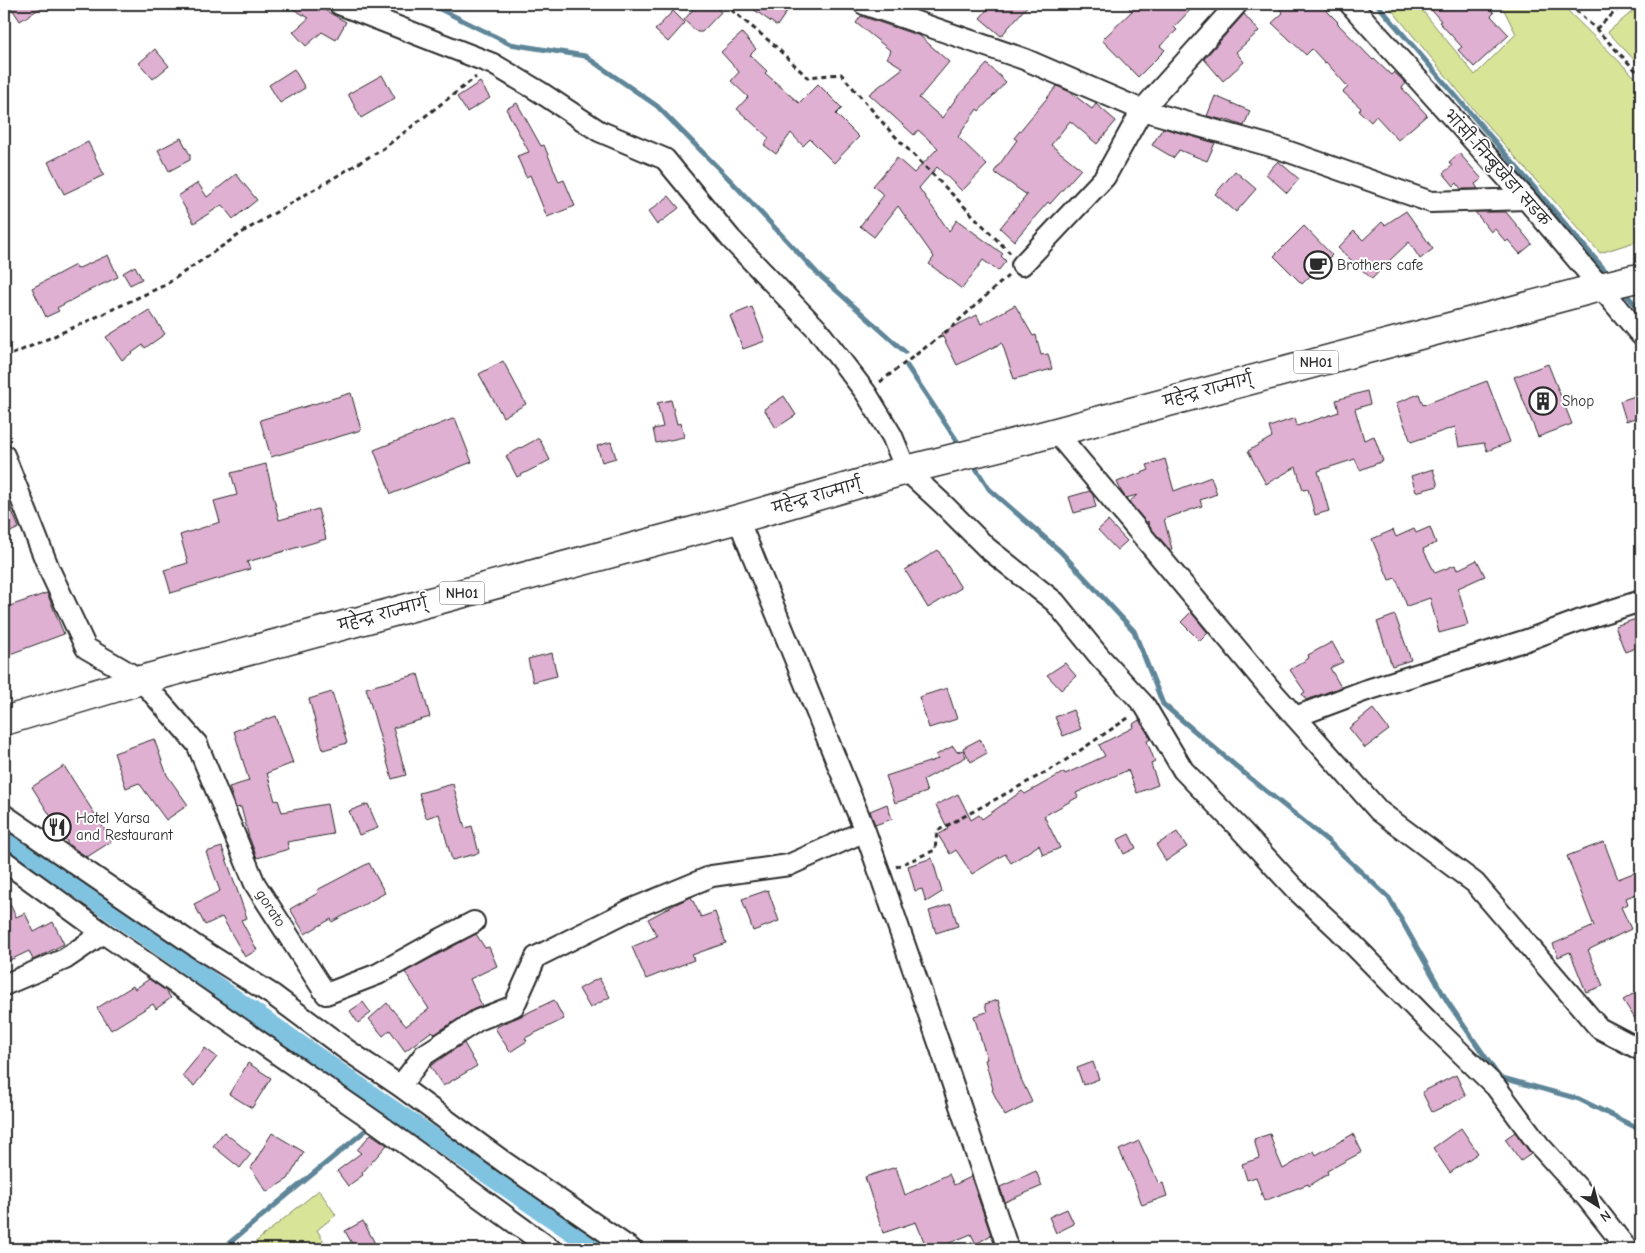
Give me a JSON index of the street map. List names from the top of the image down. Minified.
{"streets":{"highway":["NH01","महेन्द्र राज्मार्ग्"],"street":["भांसी-निम्बुखेडा सडक","gorato"]},"crossings":[["भांसी-निम्बुखेडा सडक","महेन्द्र राज्मार्ग्"],["महेन्द्र राज्मार्ग्","gorato"]],"places":{"cafe":["Brothers cafe"],"building":["Shop"],"restaurant":["Hotel Yarsa and Restaurant"]},"north":"bottom right"}
